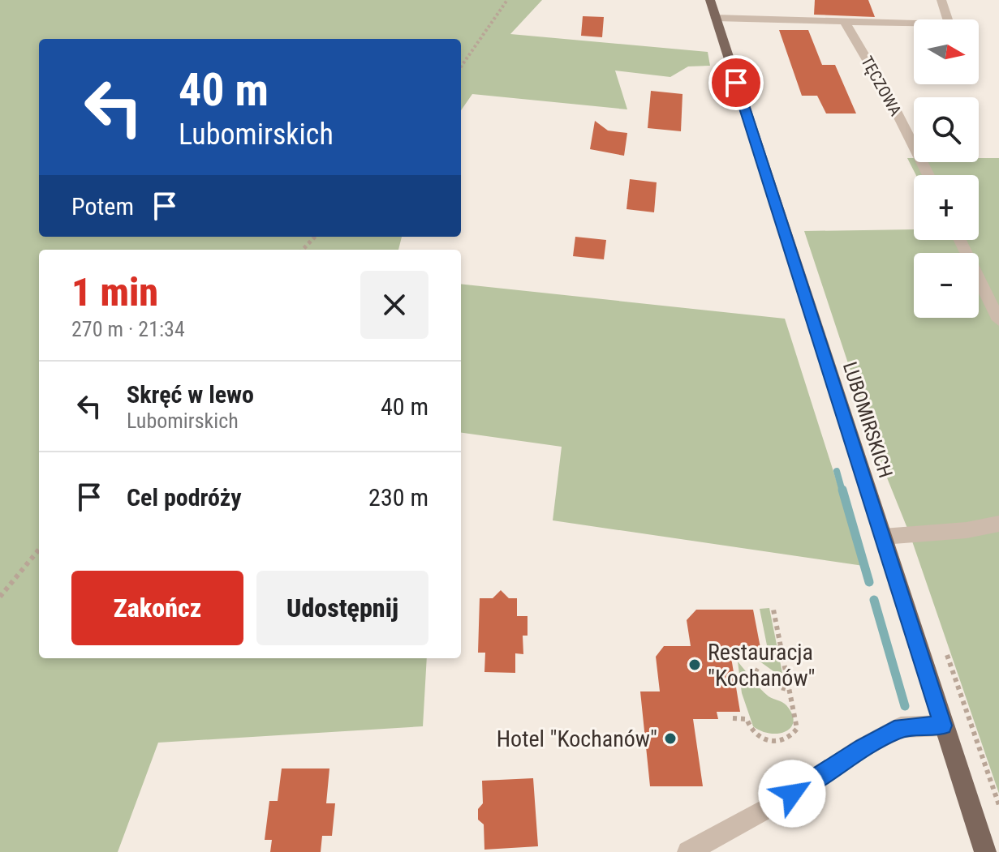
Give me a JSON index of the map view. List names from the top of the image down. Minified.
{"streets":{"main road":["LUBOMIRSKICH"],"street":["TĘCZOWA"]},"places":["Restauracja \"Kochanów\"","Hotel \"Kochanów\""],"north":"right","page":{"map_buttons":["+","−"],"turn":["40 m","Lubomirskich"],"then":"Potem","heading":["1 min","270 m · 21:34"],"list":[{"name":"Skręć w lewo","note":"Lubomirskich","value":"40 m"},{"name":"Cel podróży","value":"230 m"}],"buttons":["Zakończ","Udostępnij"]}}
